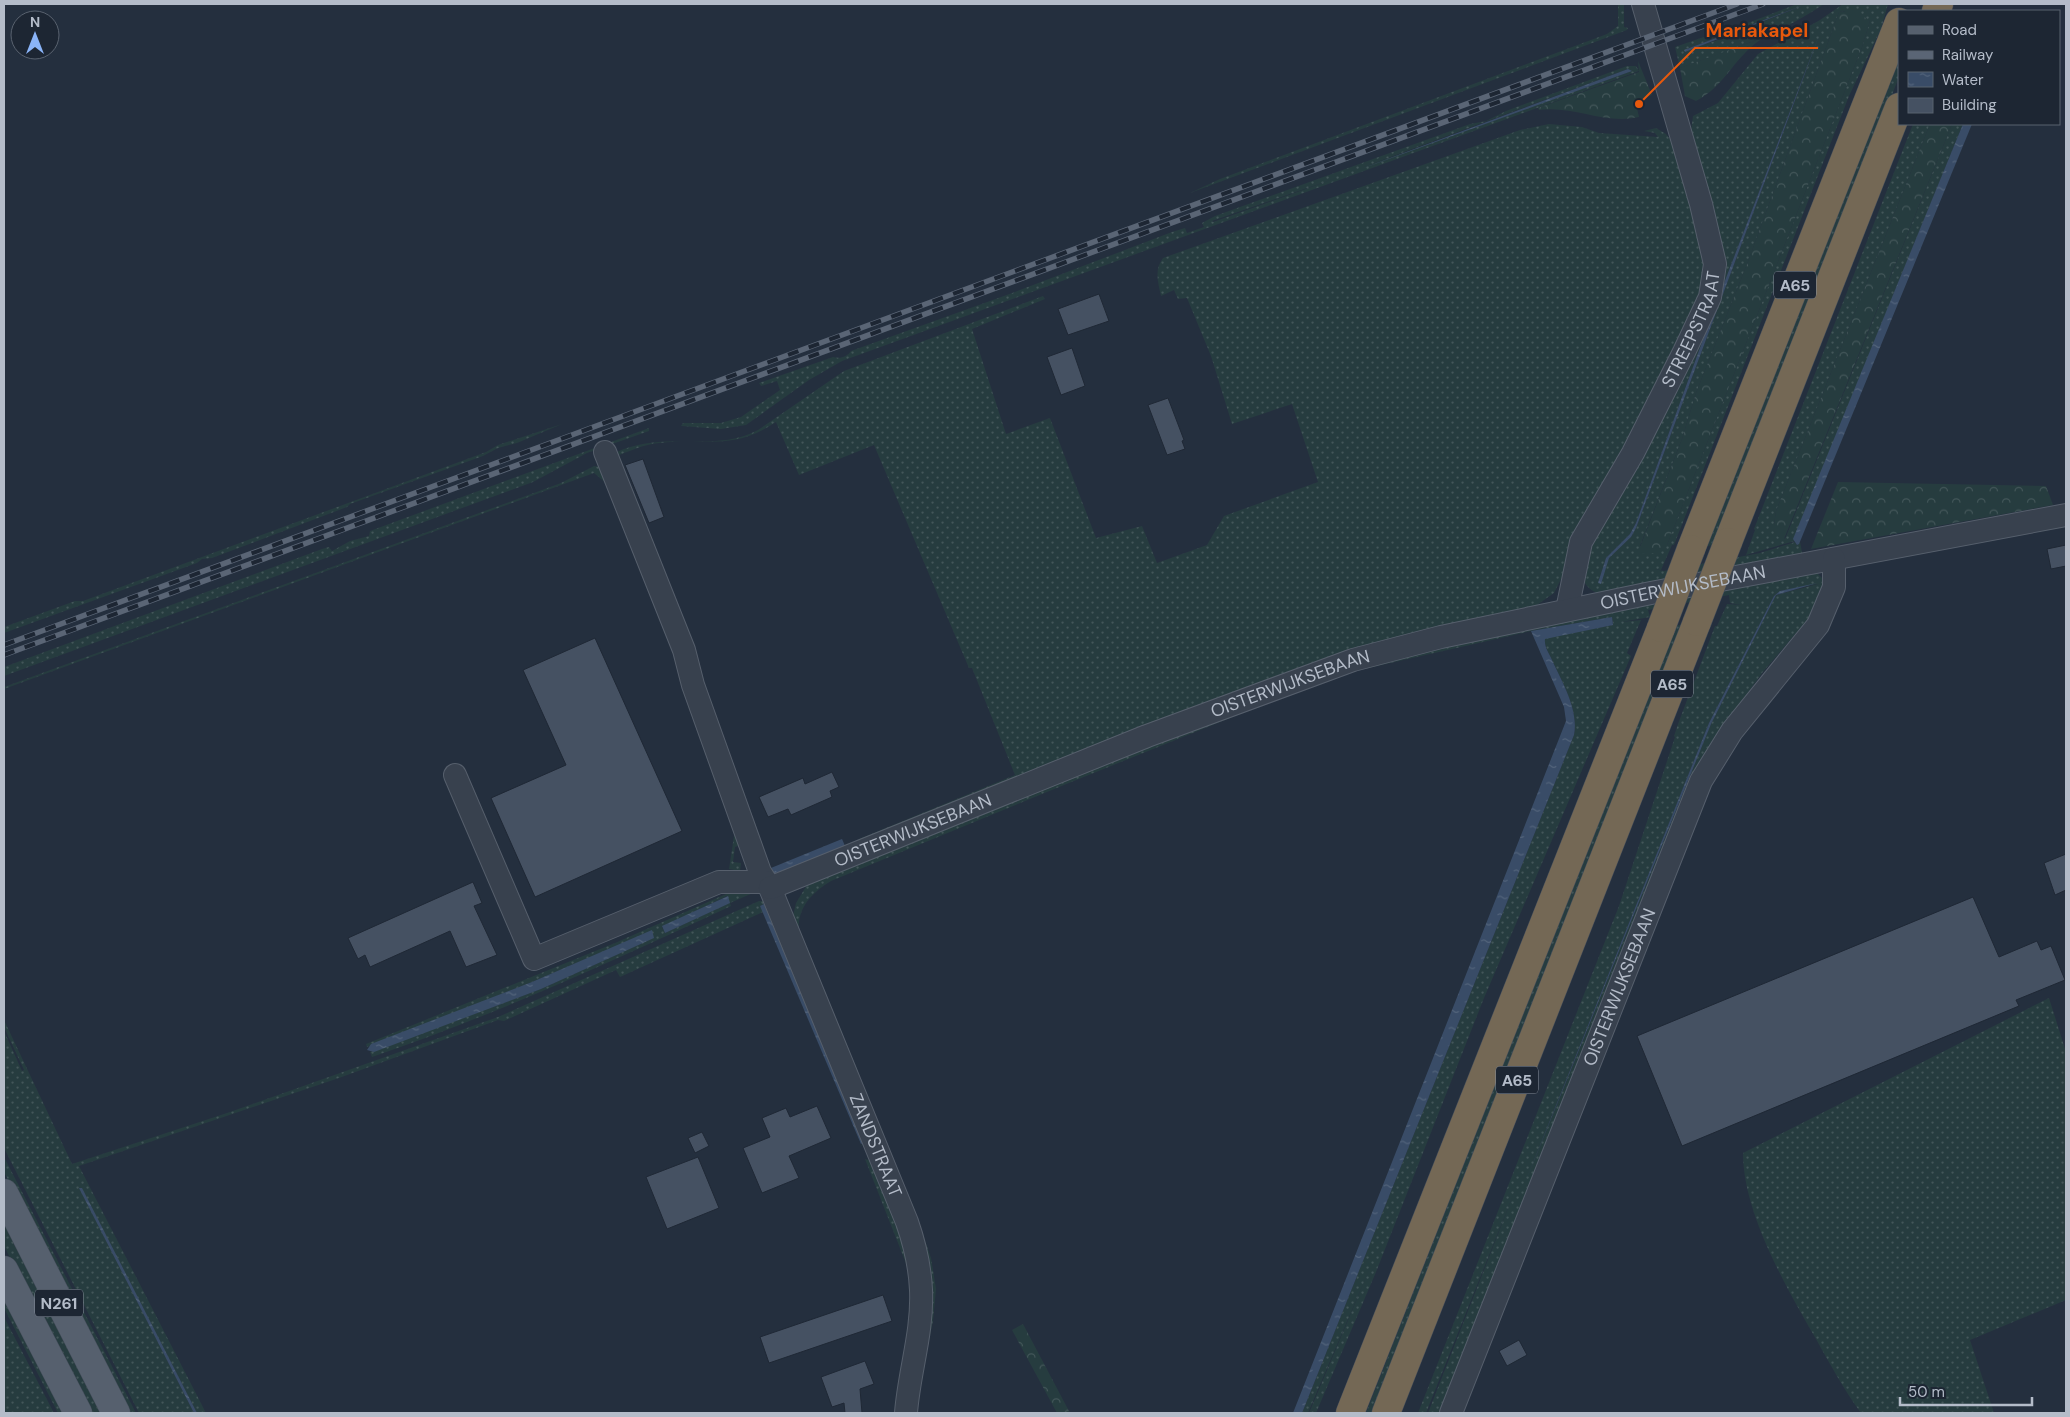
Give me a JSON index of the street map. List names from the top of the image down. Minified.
{"streets":{"highway":["A65"],"main road":["N261"],"street":["STREEPSTRAAT","OISTERWIJKSEBAAN","ZANDSTRAAT"]},"crossings":[["STREEPSTRAAT","OISTERWIJKSEBAAN"],["OISTERWIJKSEBAAN","ZANDSTRAAT"]],"places":["Mariakapel"],"legend":["Road","Railway","Water","Building"],"scale_bar":"50 m","north":"top"}
